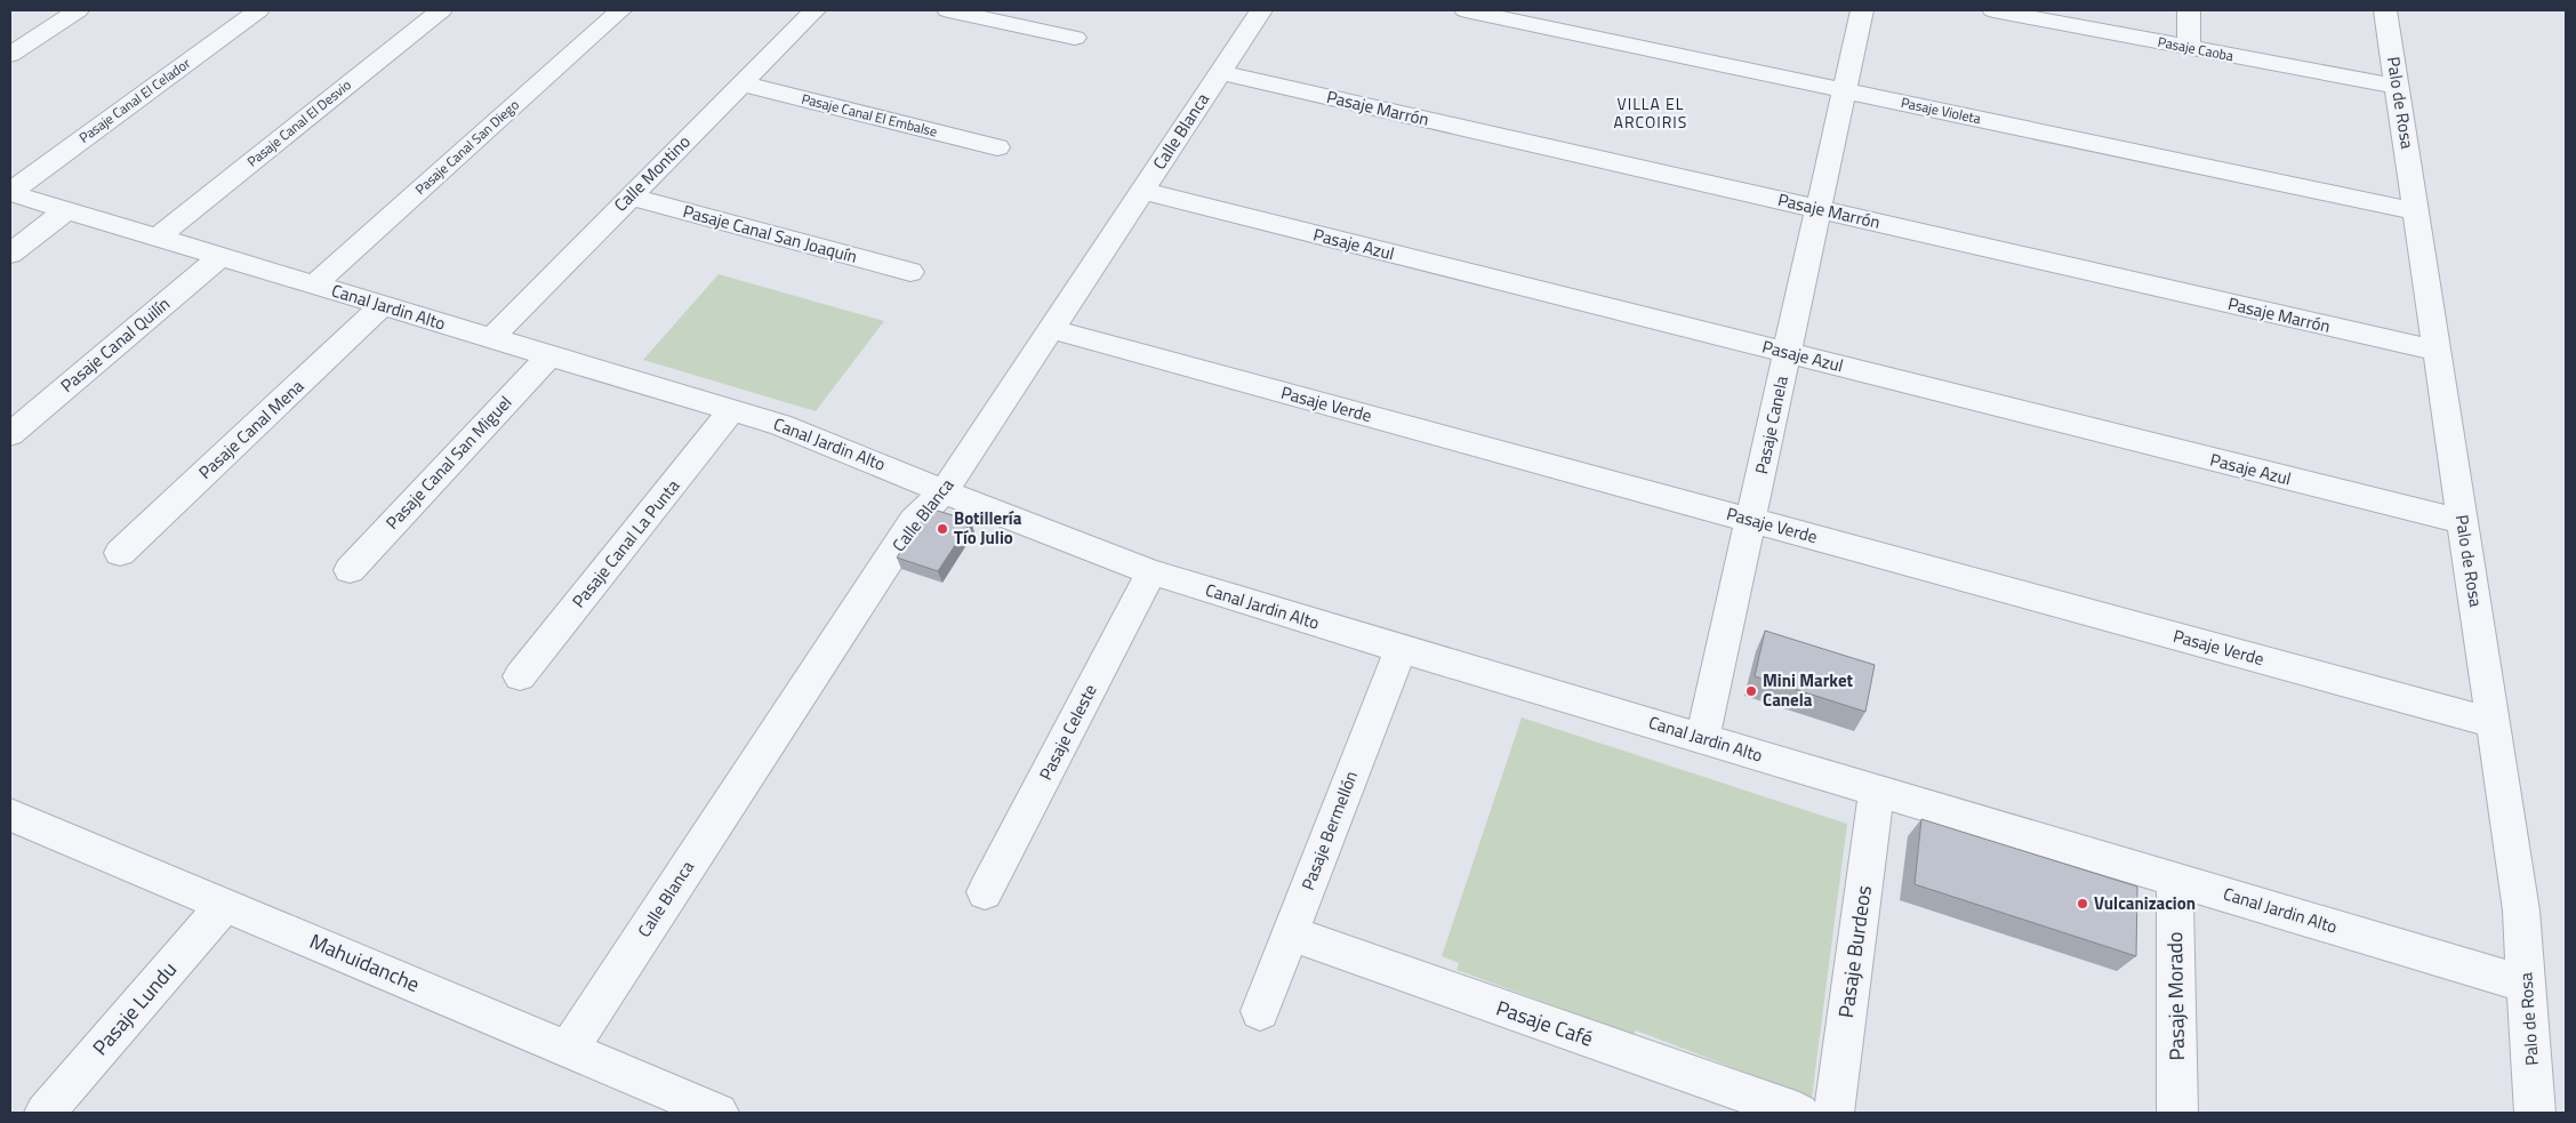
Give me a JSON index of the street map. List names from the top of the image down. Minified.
{"streets":{"street":["Pasaje Caoba","Pasaje Canal El Celador","Palo de Rosa","Pasaje Marrón","Pasaje Violeta","Pasaje Canal El Embalse","Pasaje Canal El Desvio","Calle Blanca","Pasaje Canal San Diego","Calle Montino","Pasaje Canal San Joaquín","Pasaje Azul","Canal Jardin Alto","Pasaje Canal Quilín","Pasaje Verde","Pasaje Canela","Pasaje Canal Mena","Pasaje Canal San Miguel","Pasaje Canal La Punta","Pasaje Celeste","Pasaje Bermellón","Pasaje Burdeos","Mahuidanche","Pasaje Morado","Pasaje Lundu","Pasaje Café"]},"crossings":[["Pasaje Caoba","Palo de Rosa"],["Pasaje Canal El Celador","Canal Jardin Alto"],["Palo de Rosa","Pasaje Marrón"],["Palo de Rosa","Pasaje Violeta"],["Palo de Rosa","Pasaje Azul"],["Palo de Rosa","Canal Jardin Alto"],["Palo de Rosa","Pasaje Verde"],["Pasaje Marrón","Calle Blanca"],["Pasaje Marrón","Pasaje Canela"],["Pasaje Violeta","Pasaje Canela"],["Pasaje Canal El Embalse","Calle Montino"],["Pasaje Canal El Desvio","Canal Jardin Alto"],["Calle Blanca","Pasaje Azul"],["Calle Blanca","Canal Jardin Alto"],["Calle Blanca","Pasaje Verde"],["Calle Blanca","Mahuidanche"],["Pasaje Canal San Diego","Canal Jardin Alto"],["Calle Montino","Pasaje Canal San Joaquín"],["Calle Montino","Canal Jardin Alto"],["Pasaje Azul","Pasaje Canela"],["Canal Jardin Alto","Pasaje Canal Quilín"],["Canal Jardin Alto","Pasaje Canela"],["Canal Jardin Alto","Pasaje Canal Mena"],["Canal Jardin Alto","Pasaje Canal San Miguel"],["Canal Jardin Alto","Pasaje Canal La Punta"],["Canal Jardin Alto","Pasaje Celeste"],["Canal Jardin Alto","Pasaje Bermellón"],["Canal Jardin Alto","Pasaje Burdeos"],["Canal Jardin Alto","Pasaje Morado"],["Pasaje Verde","Pasaje Canela"],["Pasaje Bermellón","Pasaje Café"],["Mahuidanche","Pasaje Lundu"]],"districts":["VILLA EL ARCOIRIS"],"places":["Botillería Tío Julio","Mini Market Canela","Vulcanizacion"]}
